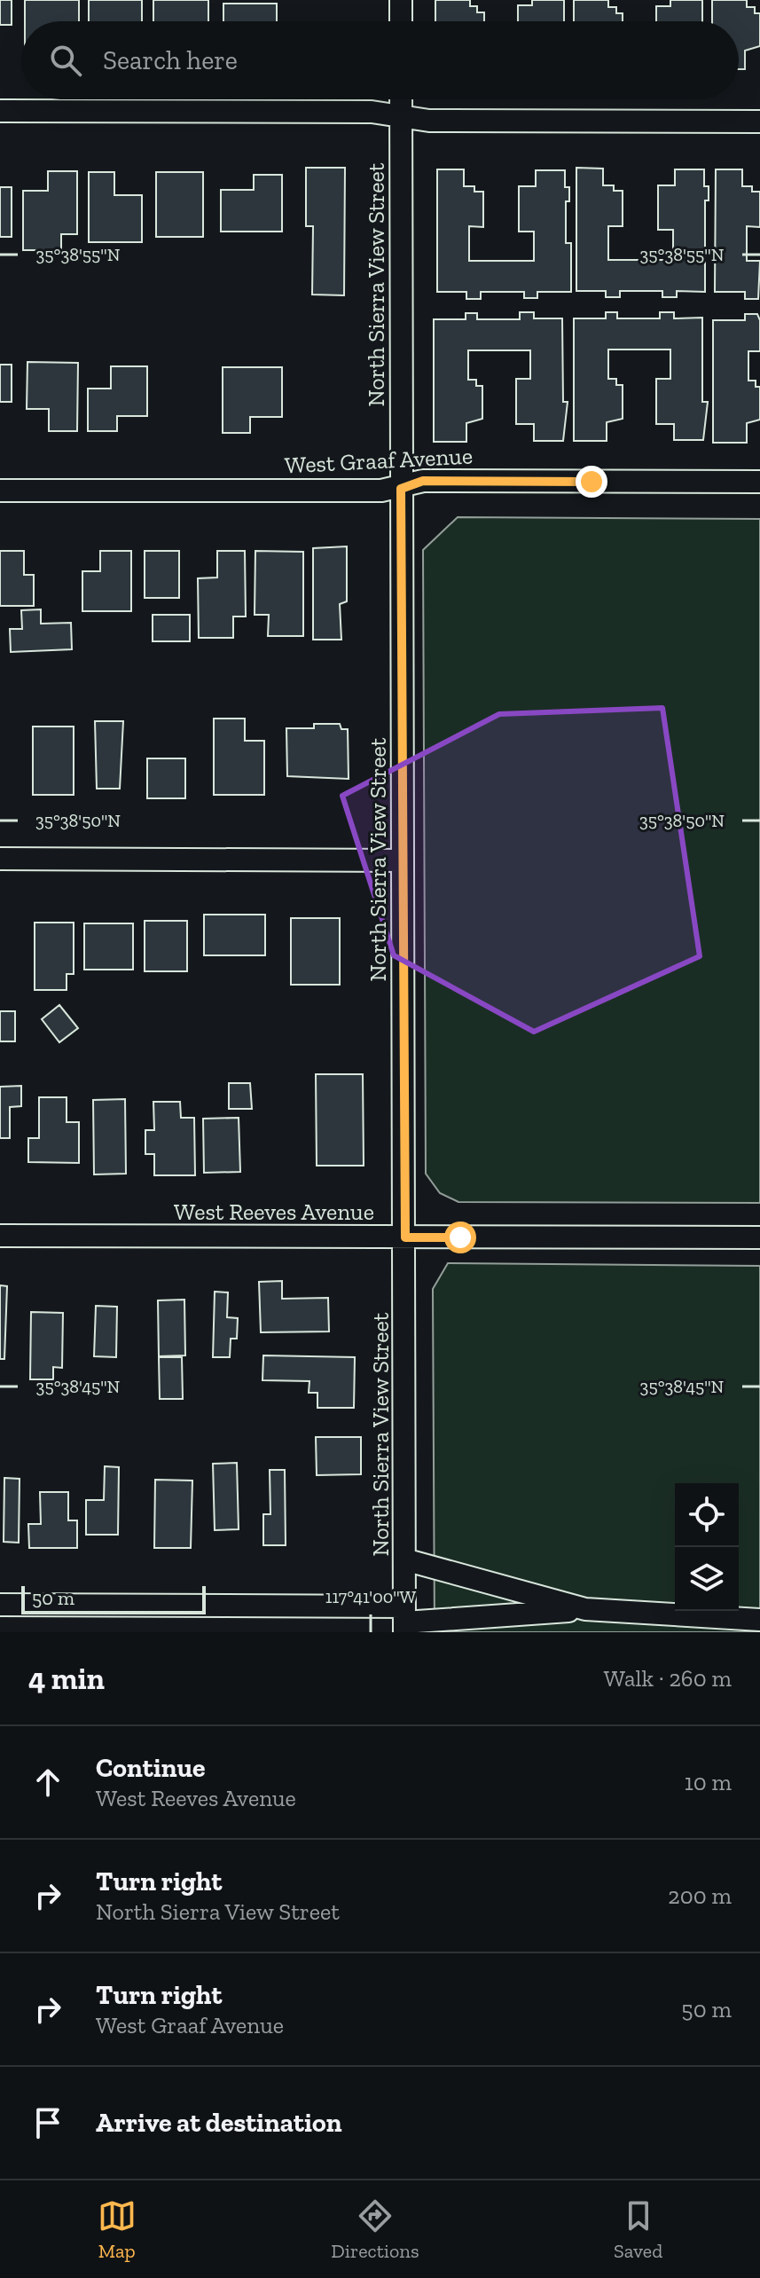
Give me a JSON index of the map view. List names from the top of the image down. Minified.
{"streets":{"street":["North Sierra View Street","West Graaf Avenue","West Reeves Avenue"]},"crossings":[["North Sierra View Street","West Graaf Avenue"],["North Sierra View Street","West Reeves Avenue"]],"scale_bar":"50 m","page":{"search":"Search here","scale":"50 m","heading":["4 min","Walk · 260 m"],"list":[["Continue","West Reeves Avenue","10 m"],["Turn right","North Sierra View Street","200 m"],["Turn right","West Graaf Avenue","50 m"],"Arrive at destination"],"nav":["Map","Directions","Saved"]},"coordinates":["35°38'55\"N","35°38'50\"N","35°38'45\"N","117°41'00\"W"]}
